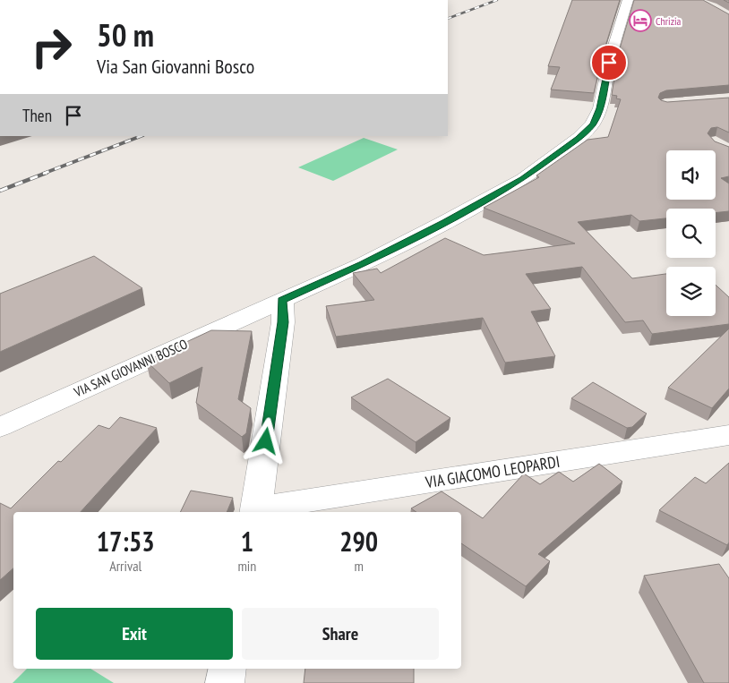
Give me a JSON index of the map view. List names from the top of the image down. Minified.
{"streets":{"street":["VIA SAN GIOVANNI BOSCO","VIA GIACOMO LEOPARDI"]},"places":{"hotel":["Chrizia"]},"page":{"turn":["50 m","Via San Giovanni Bosco"],"then":"Then","eta":["17:53","Arrival","1","min","290","m"],"buttons":["Exit","Share"]}}
